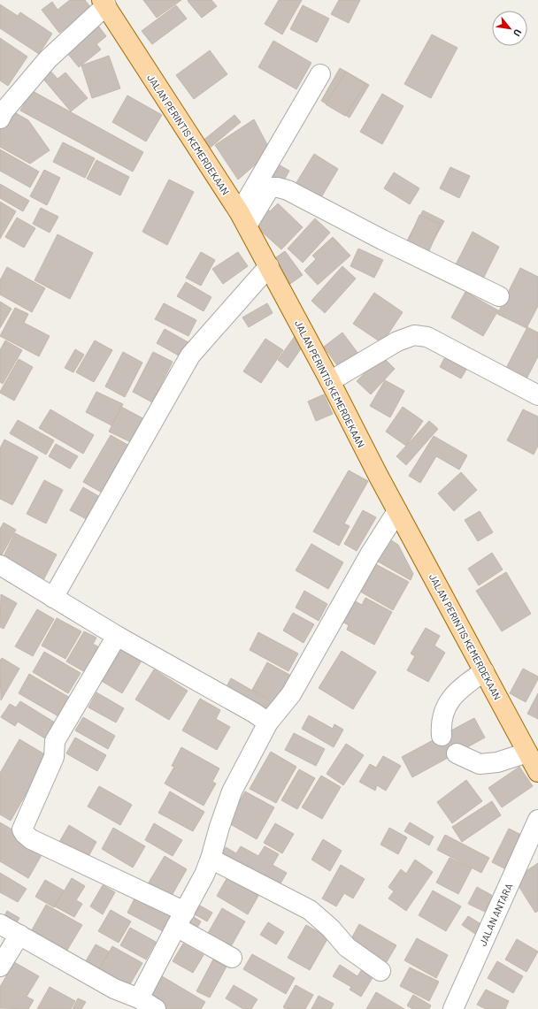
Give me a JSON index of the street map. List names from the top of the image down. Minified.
{"streets":{"main road":["JALAN PERINTIS KEMERDEKAAN"],"street":["JALAN ANTARA"]},"north":"bottom right"}
